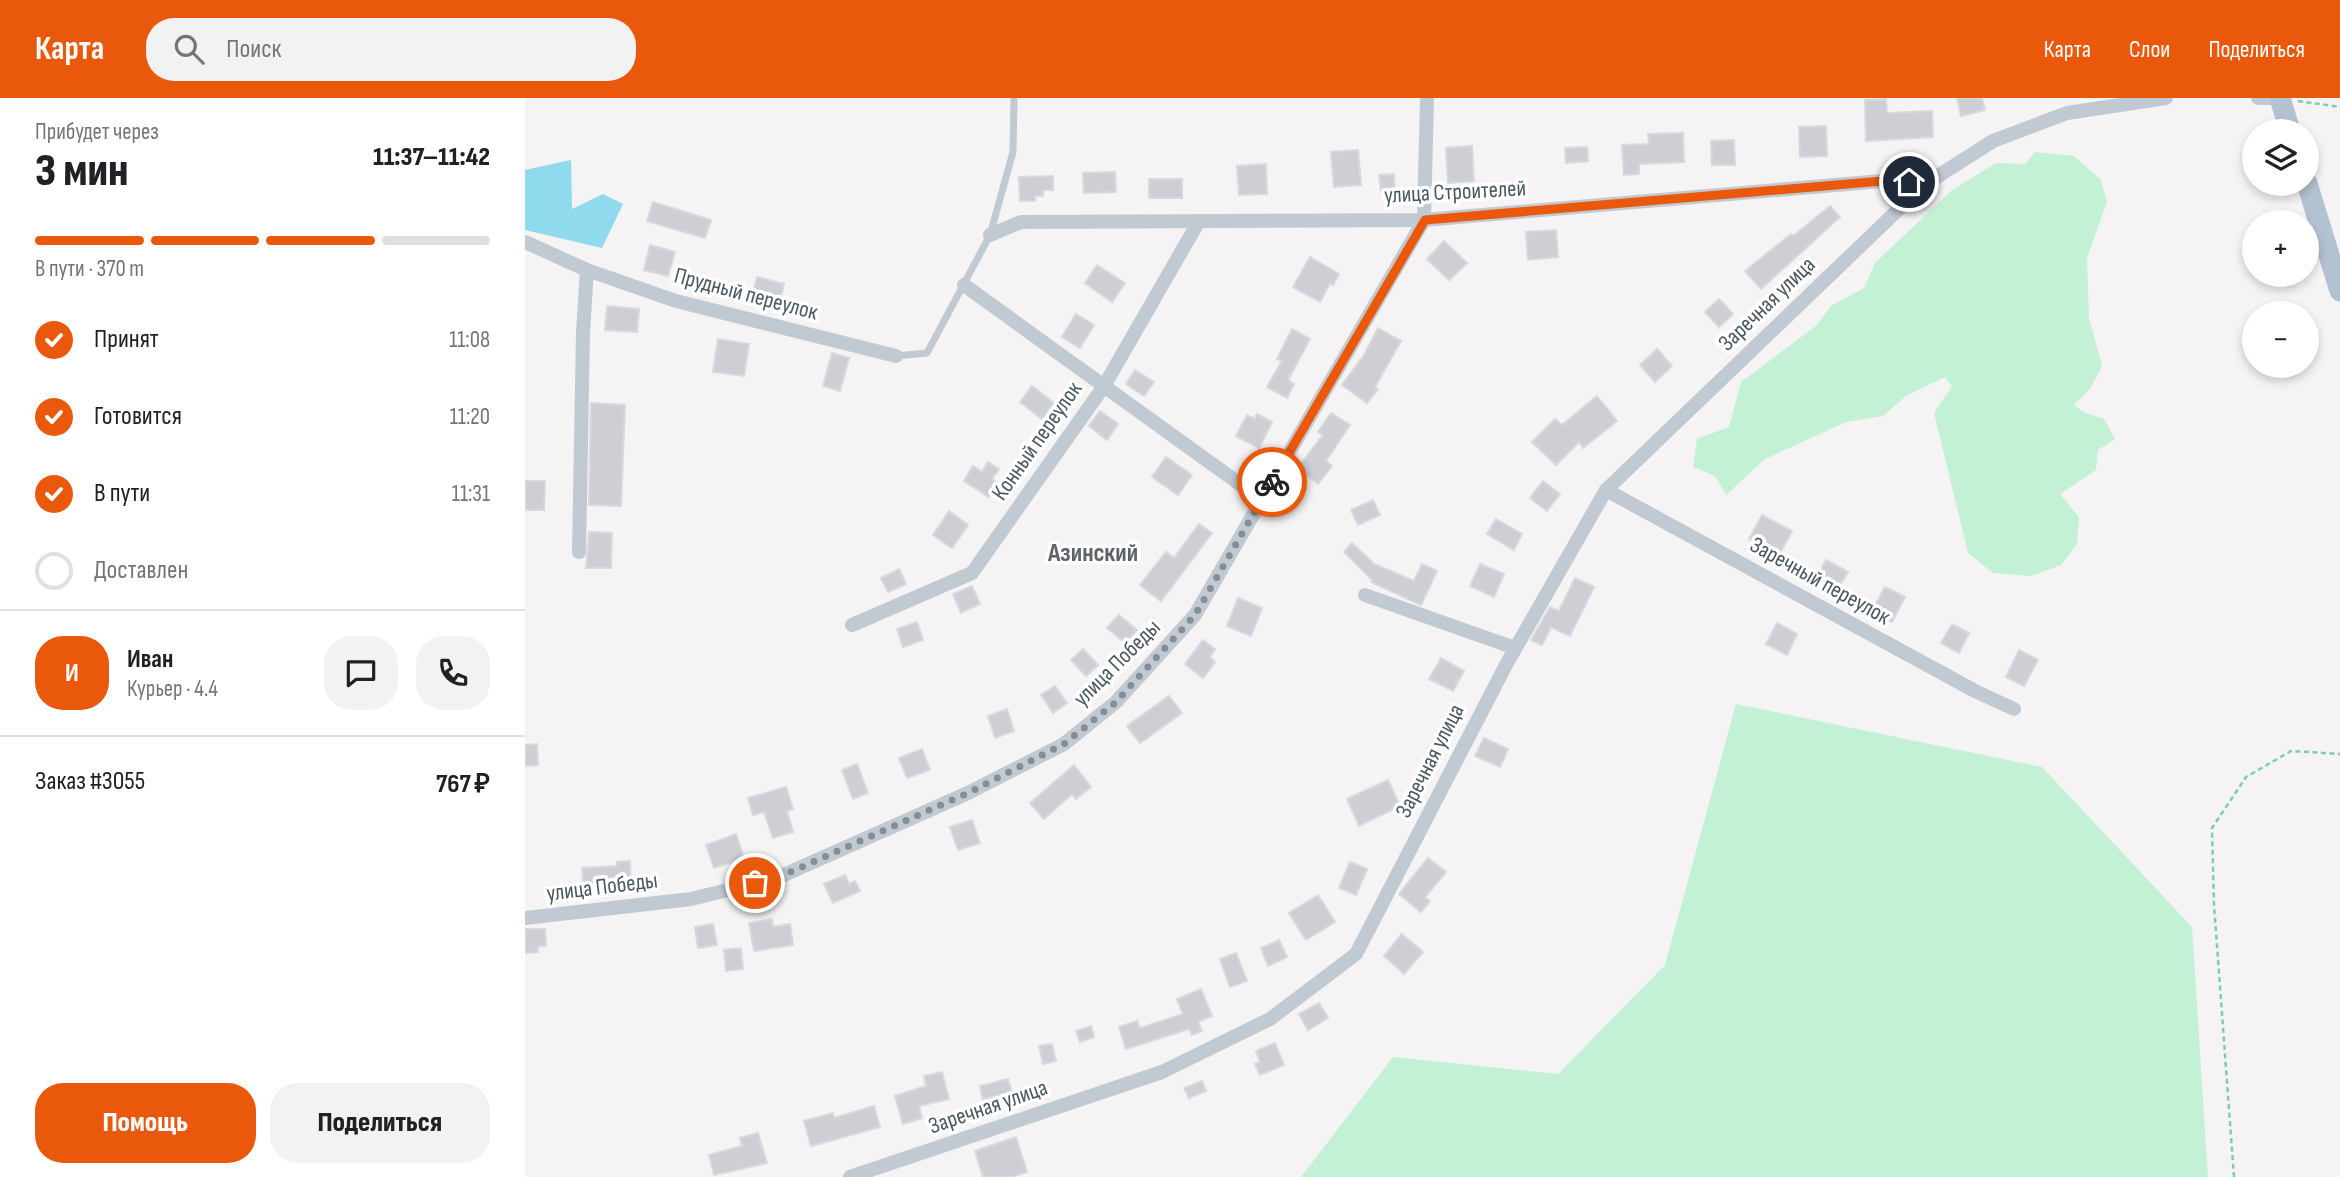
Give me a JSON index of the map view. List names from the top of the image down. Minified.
{"streets":{"street":["улица Строителей","Прудный переулок","Заречная улица","Конный переулок","Заречный переулок","улица Победы"]},"crossings":[["улица Строителей","Заречная улица"],["улица Строителей","Конный переулок"],["улица Строителей","улица Победы"],["Заречная улица","Заречный переулок"]],"districts":["Азинский"],"page":{"header":"Карта","search":"Поиск","nav":["Карта","Слои","Поделиться"],"heading":["3 мин","Прибудет через","11:37–11:42"],"panel":["Иван","Курьер · 4.4","Заказ #3055","767 ₽"],"map_buttons":["+","−"],"bar":"В пути · 370 m","list":[["Принят","11:08"],["Готовится","11:20"],["В пути","11:31"],"Доставлен"],"round":"И","buttons":["Помощь","Поделиться"]}}
